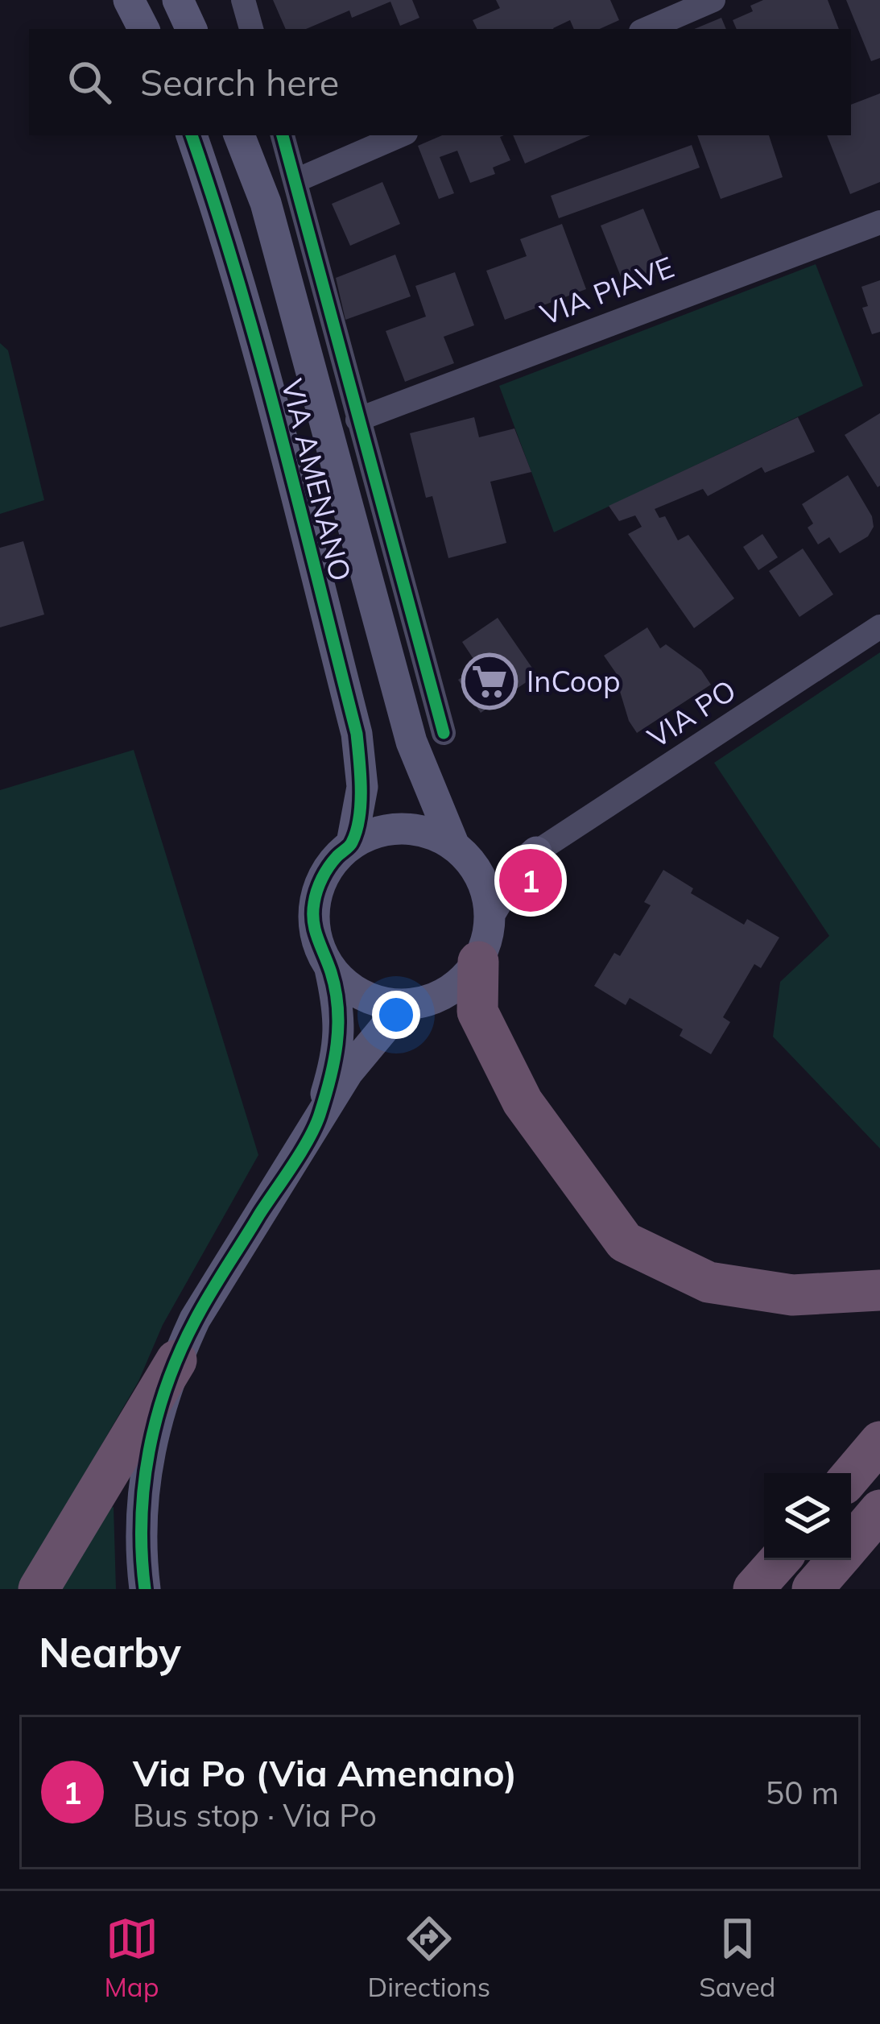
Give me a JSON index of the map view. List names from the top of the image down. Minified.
{"streets":{"main road":["VIA AMENANO"],"street":["VIA PIAVE","VIA PO"]},"places":{"supermarket":["InCoop"]},"page":{"search":"Search here","pins":"1","heading":"Nearby","list":[{"mark":"1","name":"Via Po (Via Amenano)","note":"Bus stop · Via Po","value":"50 m"}],"nav":["Map","Directions","Saved"]}}
